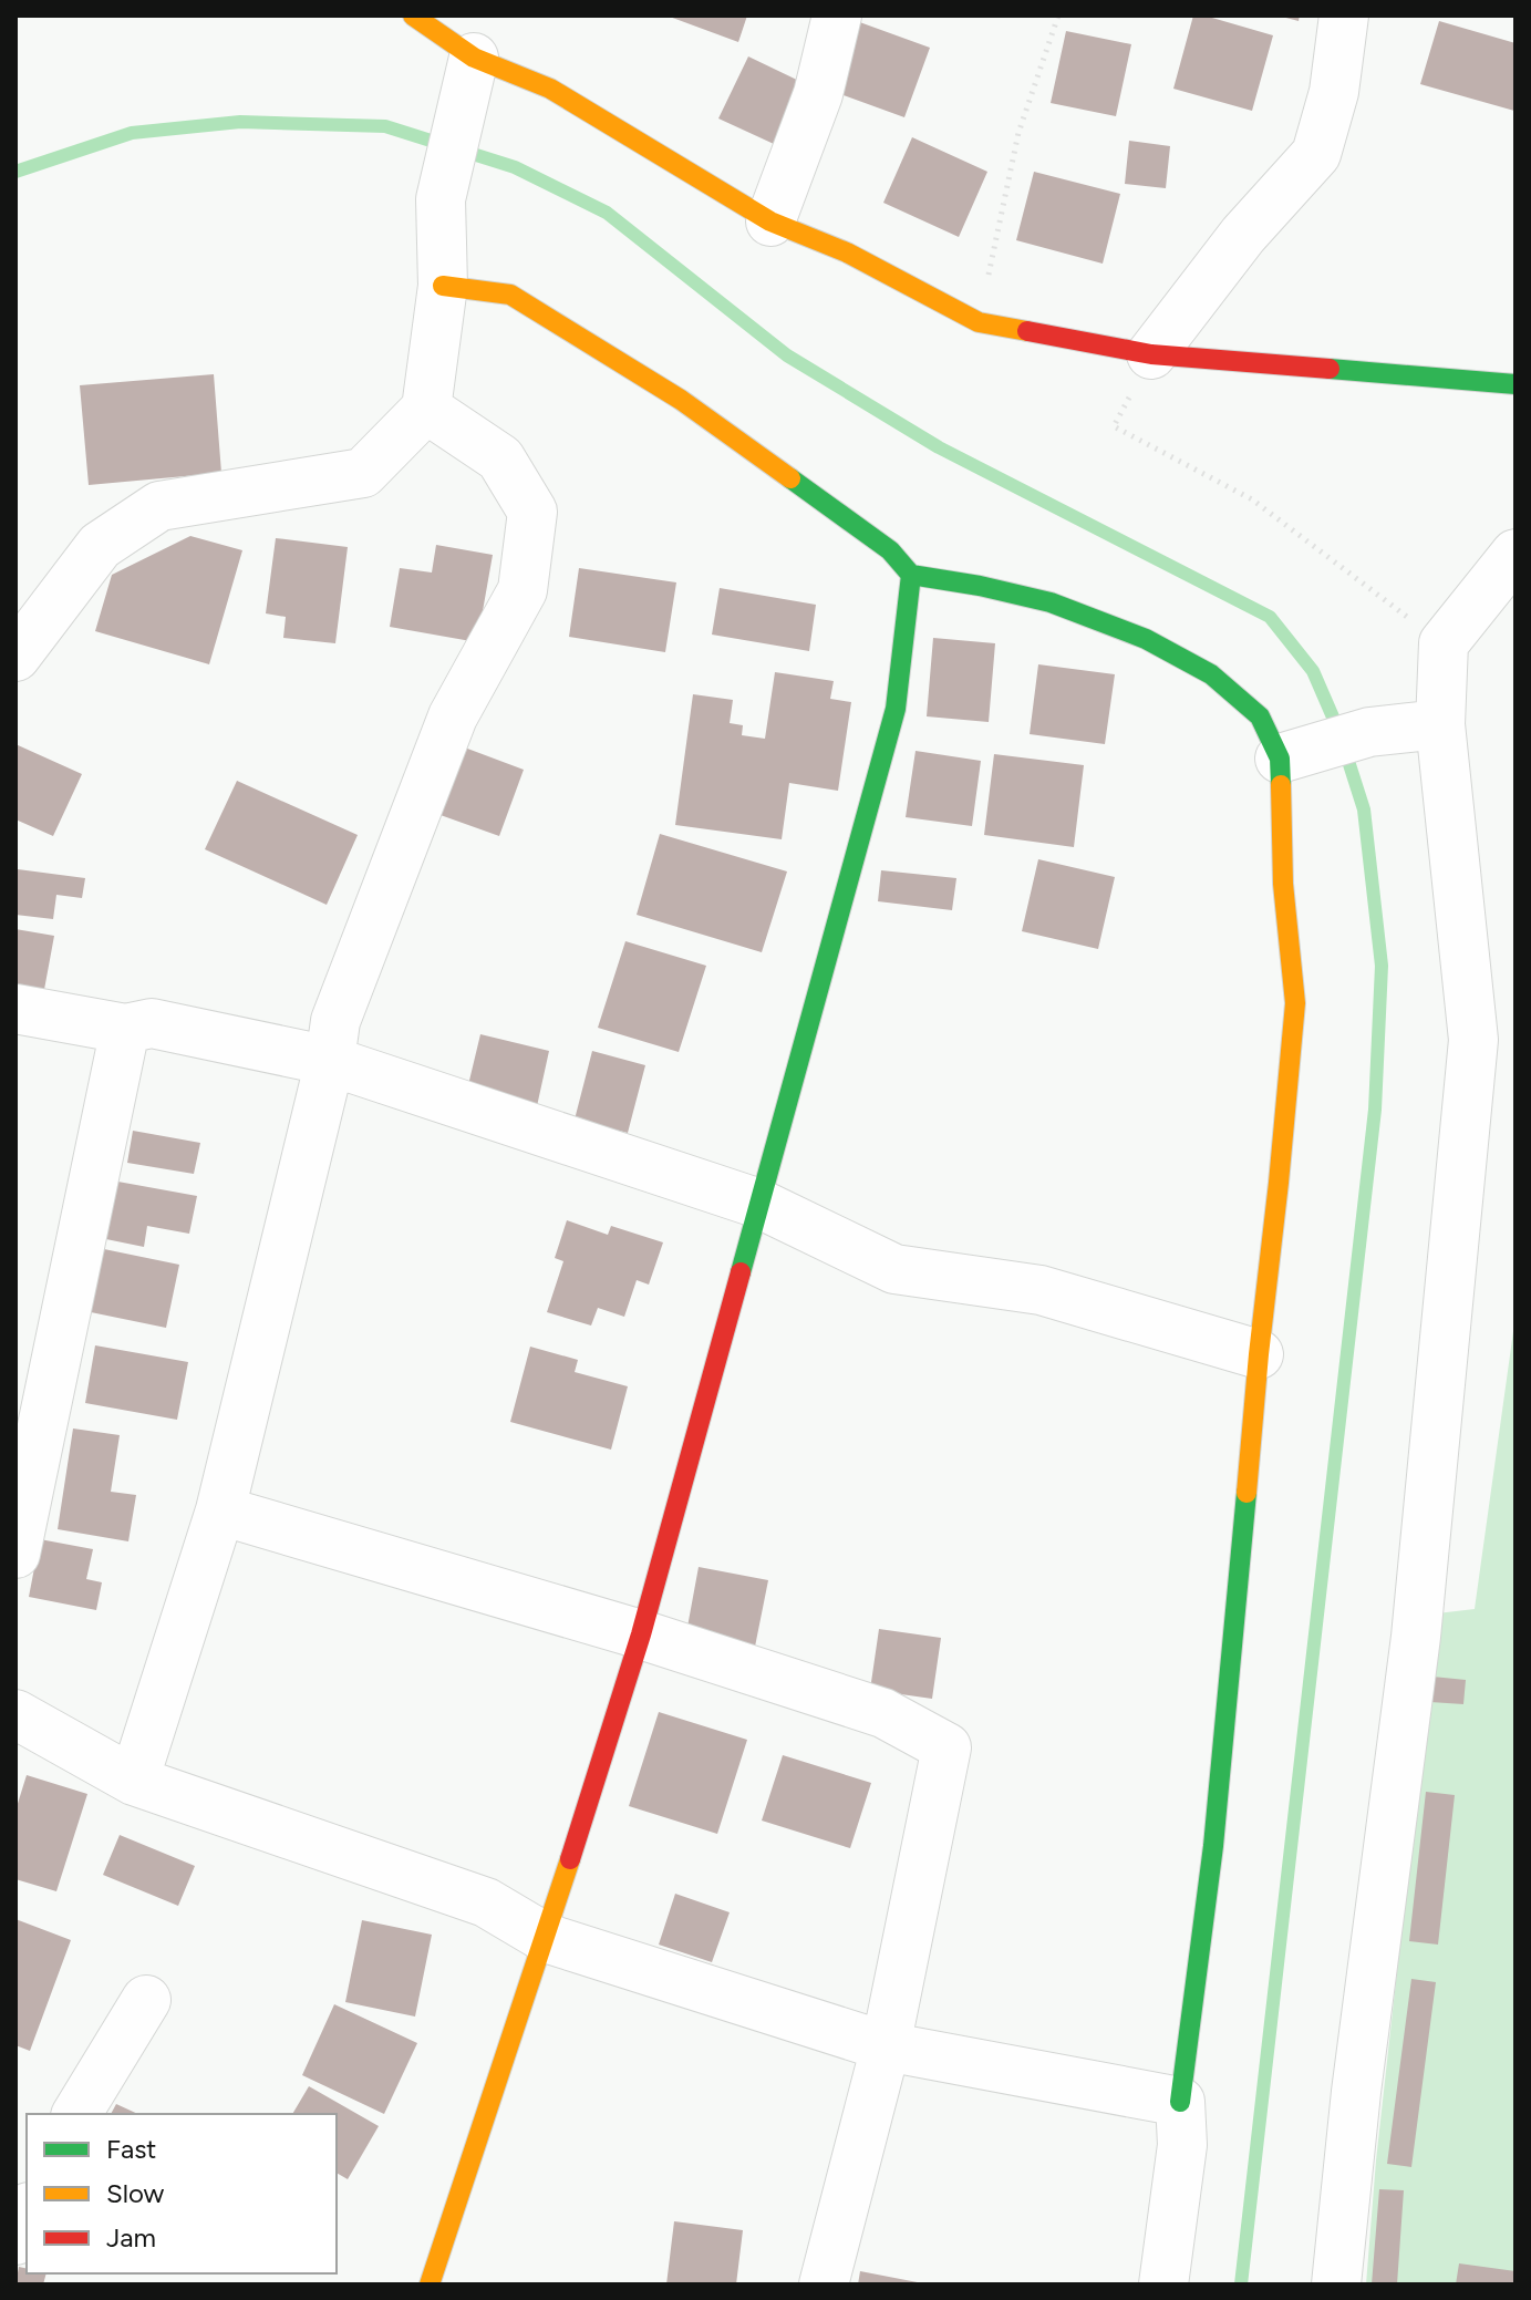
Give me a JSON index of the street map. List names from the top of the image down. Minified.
{"legend":["Fast","Slow","Jam"]}
